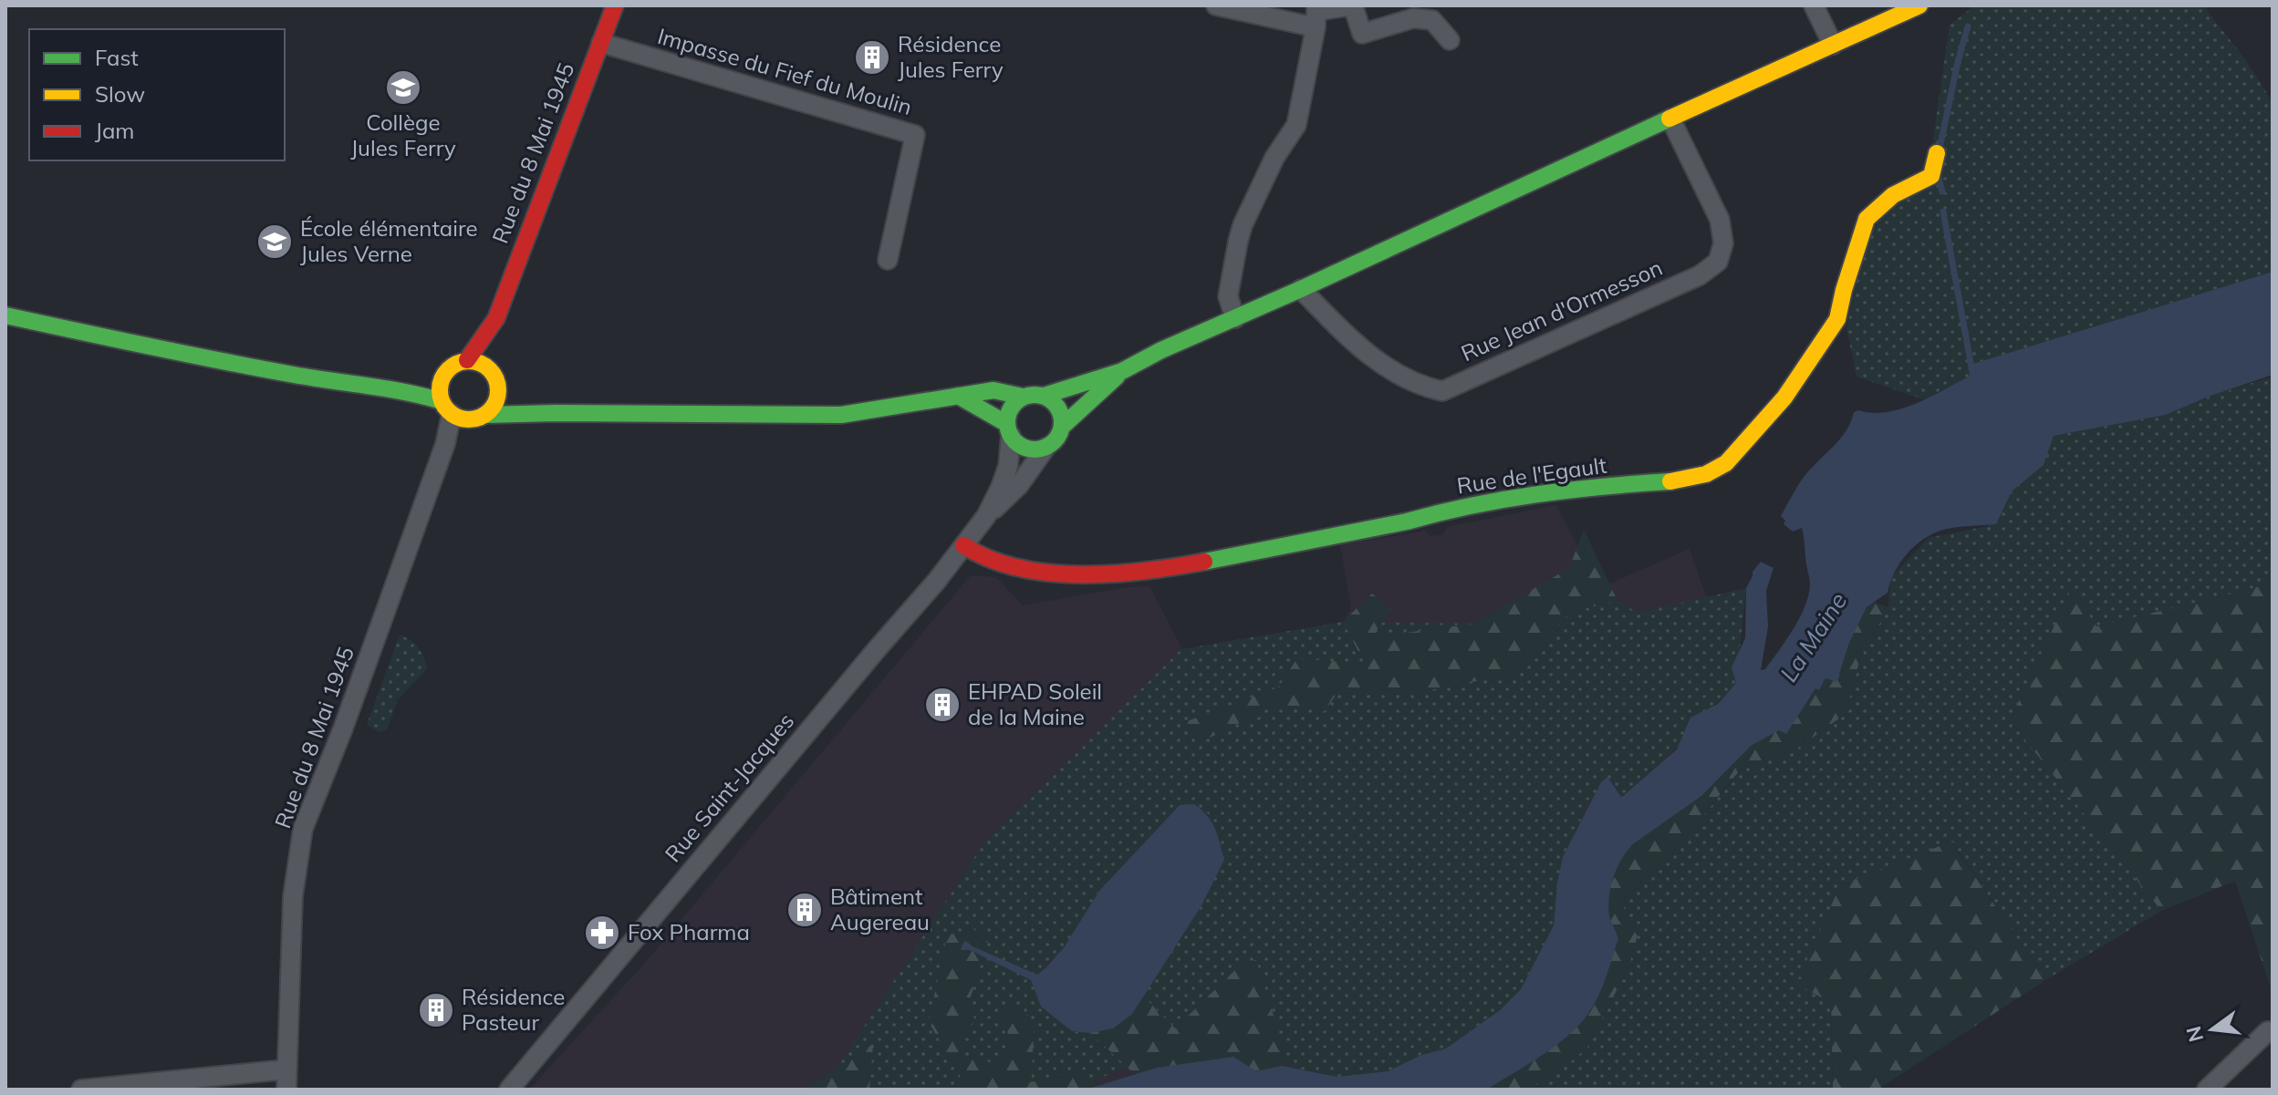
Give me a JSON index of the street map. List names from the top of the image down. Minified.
{"streets":{"main road":["Rue du 8 Mai 1945","Rue de l'Egault"],"street":["Impasse du Fief du Moulin","Rue Jean d'Ormesson","Rue Saint-Jacques"]},"crossings":[["Impasse du Fief du Moulin","Rue du 8 Mai 1945"],["Rue de l'Egault","Rue Saint-Jacques"]],"water":["La Maine"],"places":{"building":["Résidence Jules Ferry","EHPAD Soleil de la Maine","Bâtiment Augereau","Résidence Pasteur"],"school or university":["Collège Jules Ferry","École élémentaire Jules Verne"],"pharmacy":["Fox Pharma"]},"legend":["Fast","Slow","Jam"],"north":"left"}
